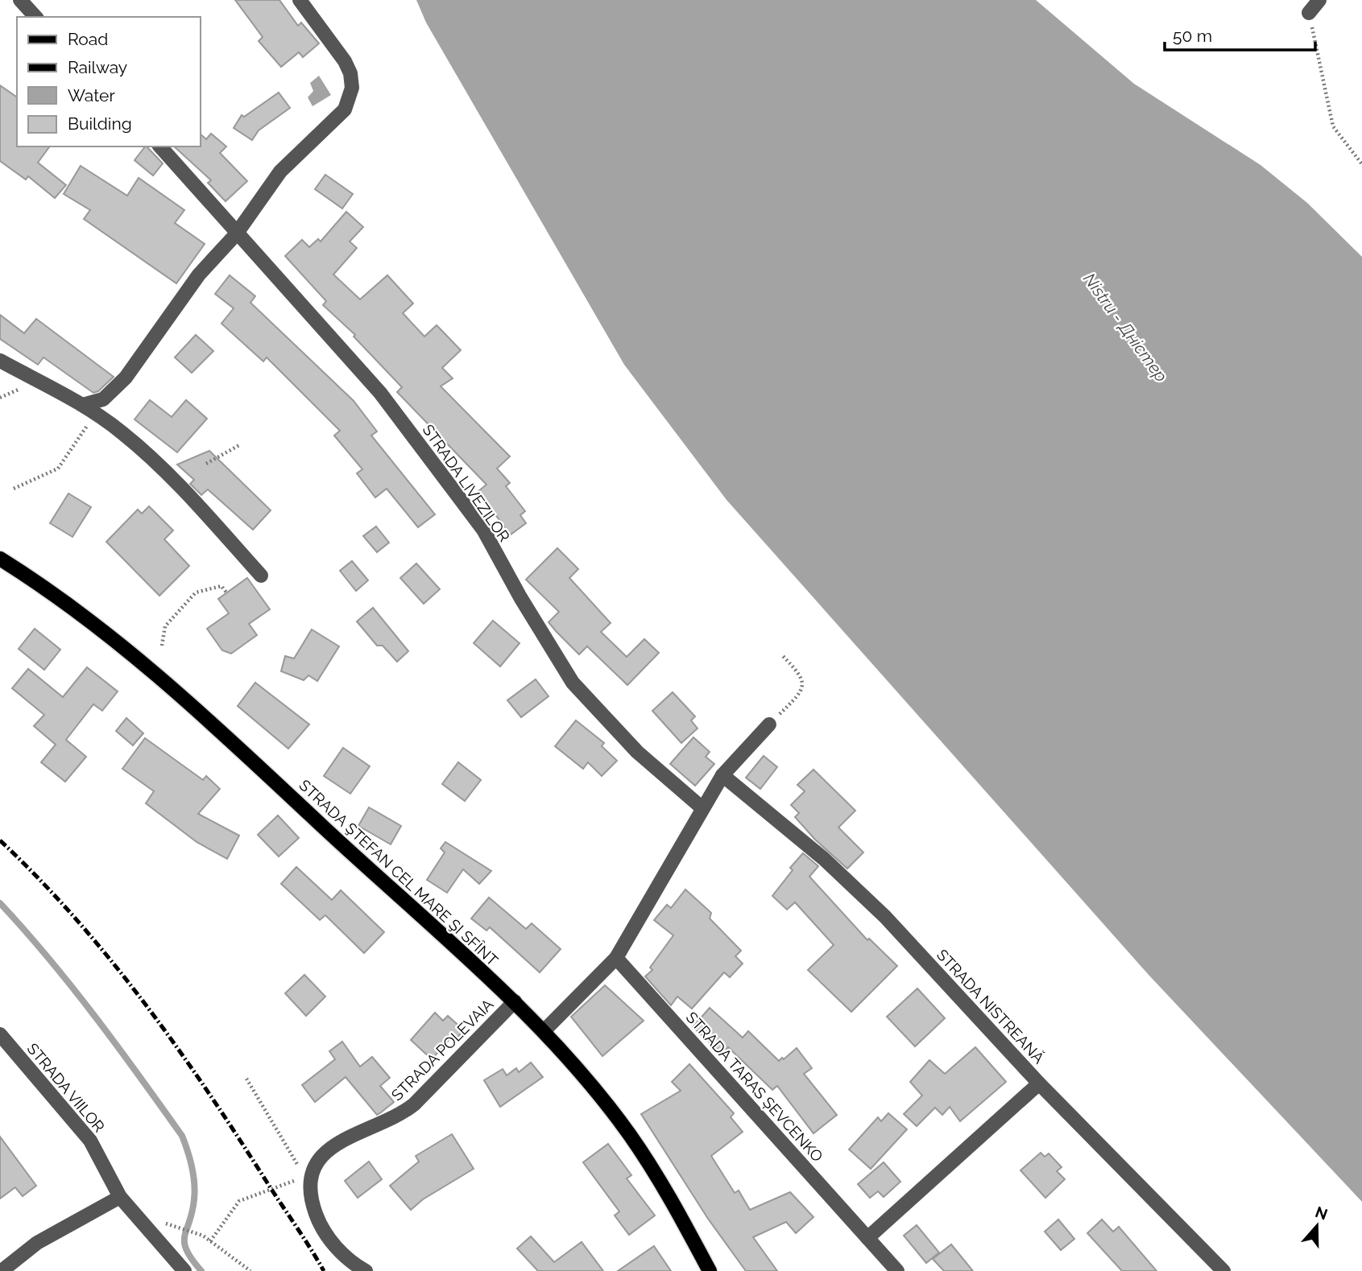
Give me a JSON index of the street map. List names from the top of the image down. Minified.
{"streets":{"main road":["STRADA ŞTEFAN CEL MARE ŞI SFÎNT"],"street":["STRADA LIVEZILOR","STRADA NISTREANĂ","STRADA POLEVAIA","STRADA TARAS ȘEVCENKO","STRADA VIILOR"]},"crossings":[["STRADA ŞTEFAN CEL MARE ŞI SFÎNT","STRADA POLEVAIA"]],"water":["Nistru - Дністер"],"legend":["Road","Railway","Water","Building"],"scale_bar":"50 m","north":"top"}
